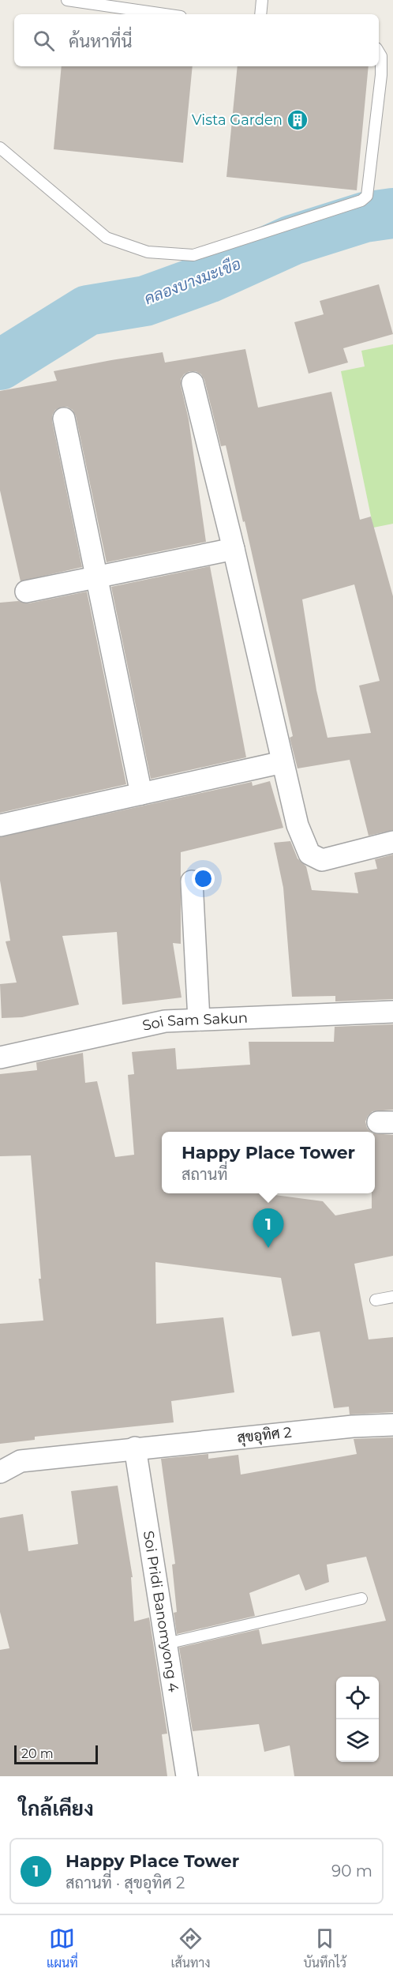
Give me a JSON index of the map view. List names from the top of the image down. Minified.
{"streets":{"street":["Soi Sam Sakun","สุขอุทิศ 2","Soi Pridi Banomyong 4"]},"crossings":[["สุขอุทิศ 2","Soi Pridi Banomyong 4"]],"water":["คลองบางมะเขือ"],"places":{"building":["Vista Garden"]},"scale_bar":"20 m","page":{"search":"ค้นหาที่นี่","popup":["Happy Place Tower","สถานที่"],"pins":"1","scale":"20 m","heading":"ใกล้เคียง","list":[{"mark":"1","name":"Happy Place Tower","note":"สถานที่ · สุขอุทิศ 2","value":"90 m"}],"nav":["แผนที่","เส้นทาง","บันทึกไว้"]}}
